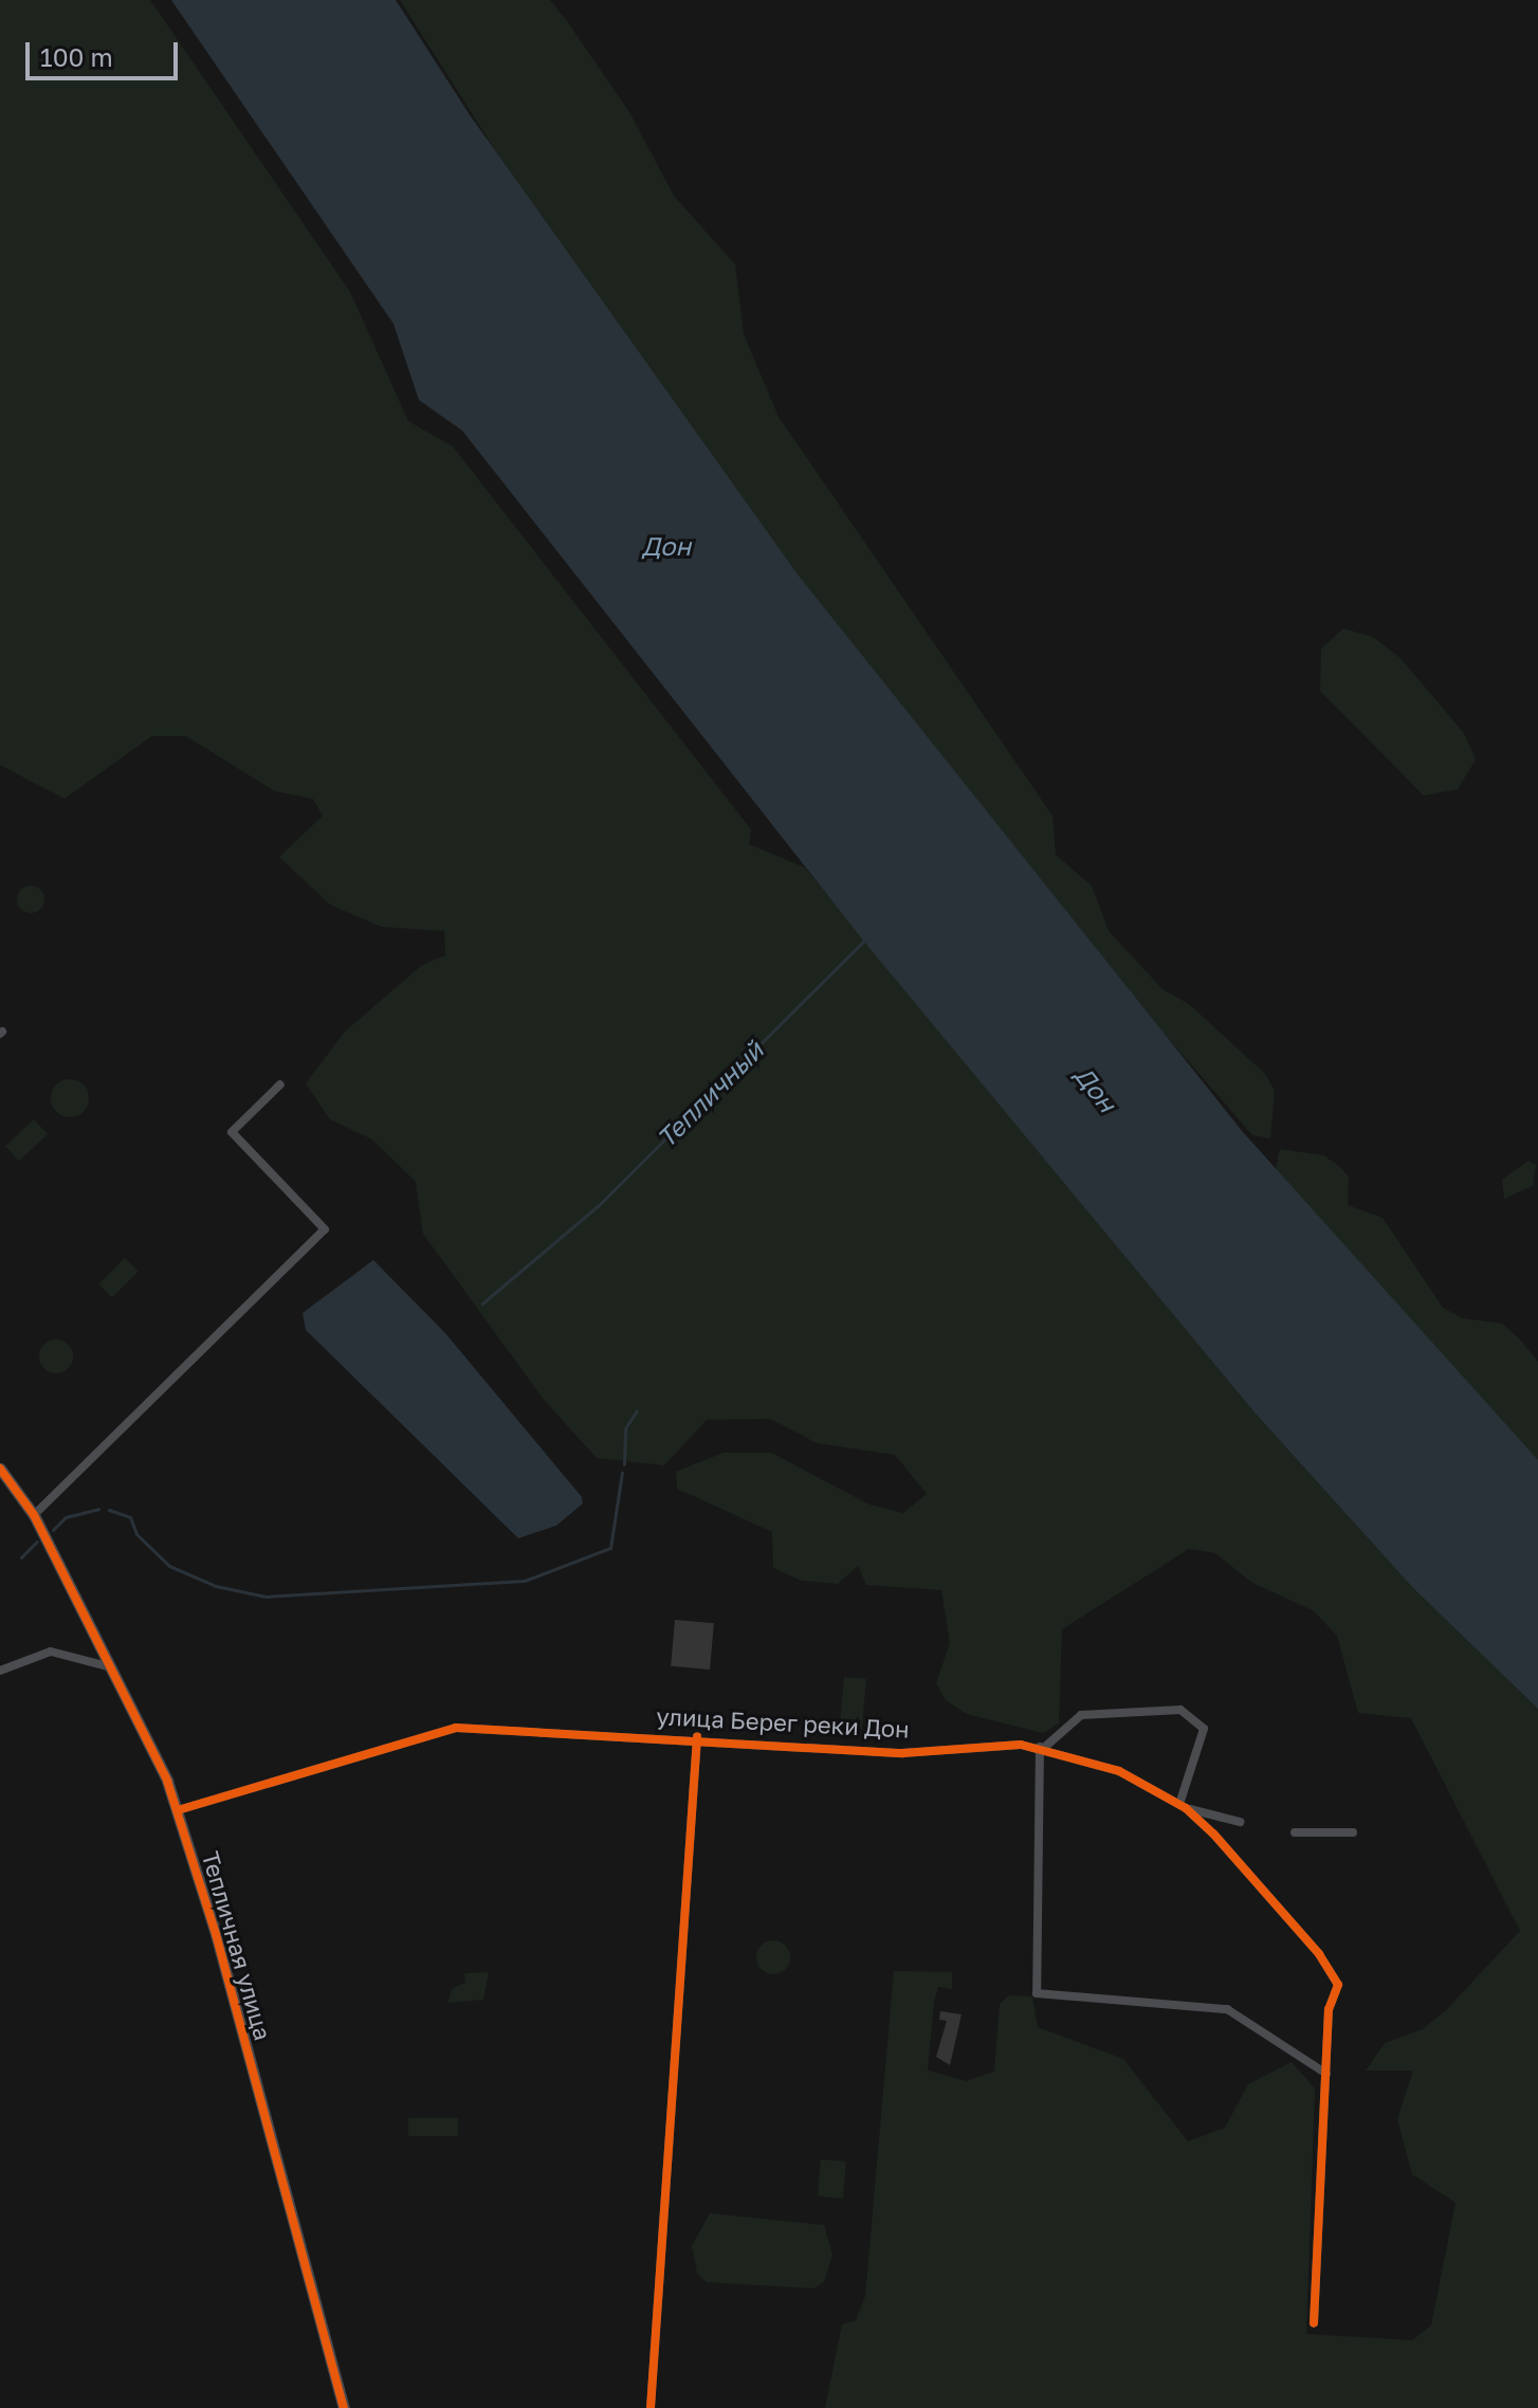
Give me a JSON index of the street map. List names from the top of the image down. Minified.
{"streets":{"street":["улица Берег реки Дон","Тепличная улица"]},"crossings":[["улица Берег реки Дон","Тепличная улица"]],"water":["Дон","Тепличный"],"scale_bar":"100 m"}
